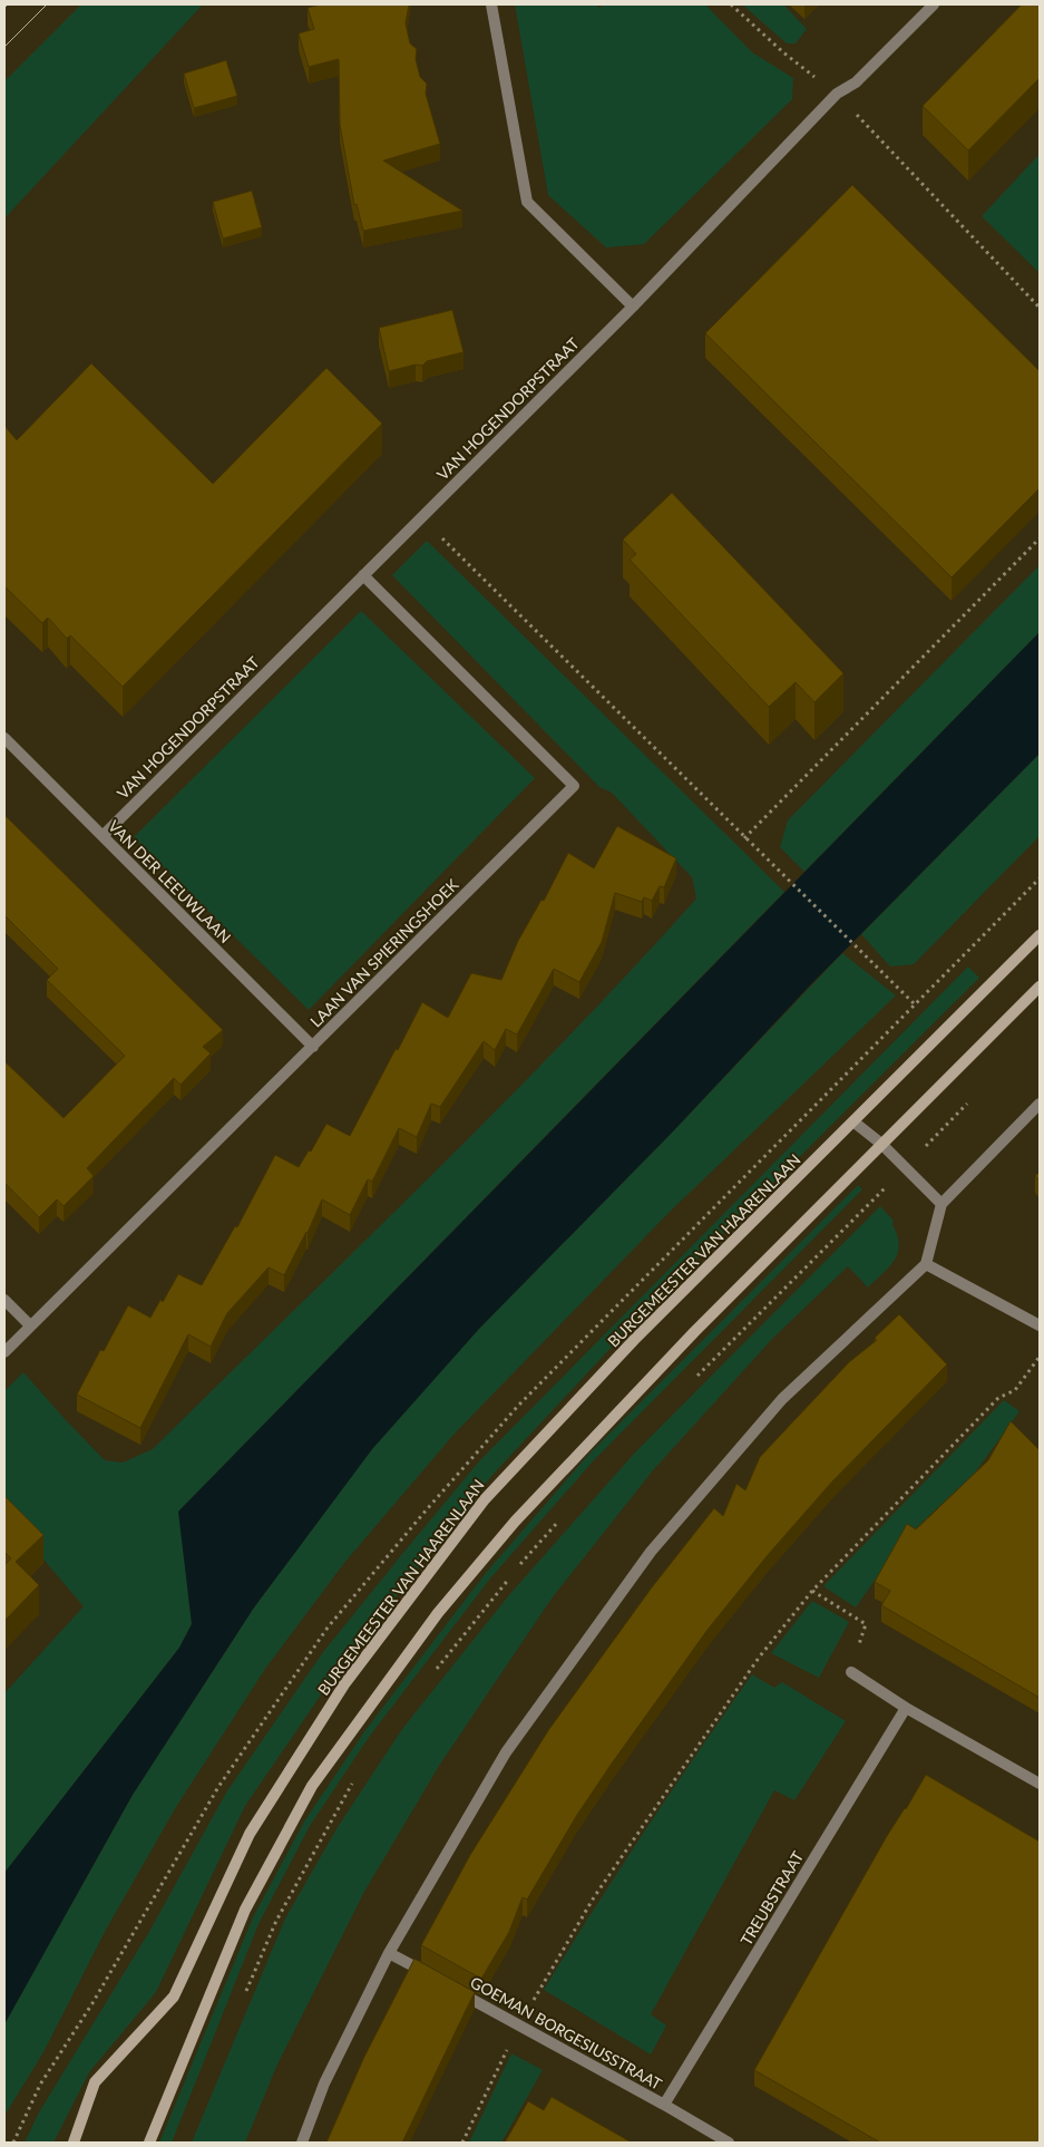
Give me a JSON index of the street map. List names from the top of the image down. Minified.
{"streets":{"main road":["BURGEMEESTER VAN HAARENLAAN"],"street":["VAN HOGENDORPSTRAAT","VAN DER LEEUWLAAN","LAAN VAN SPIERINGSHOEK","TREUBSTRAAT","GOEMAN BORGESIUSSTRAAT"]},"crossings":[["VAN HOGENDORPSTRAAT","VAN DER LEEUWLAAN"],["VAN HOGENDORPSTRAAT","LAAN VAN SPIERINGSHOEK"],["VAN DER LEEUWLAAN","LAAN VAN SPIERINGSHOEK"],["TREUBSTRAAT","GOEMAN BORGESIUSSTRAAT"]]}
